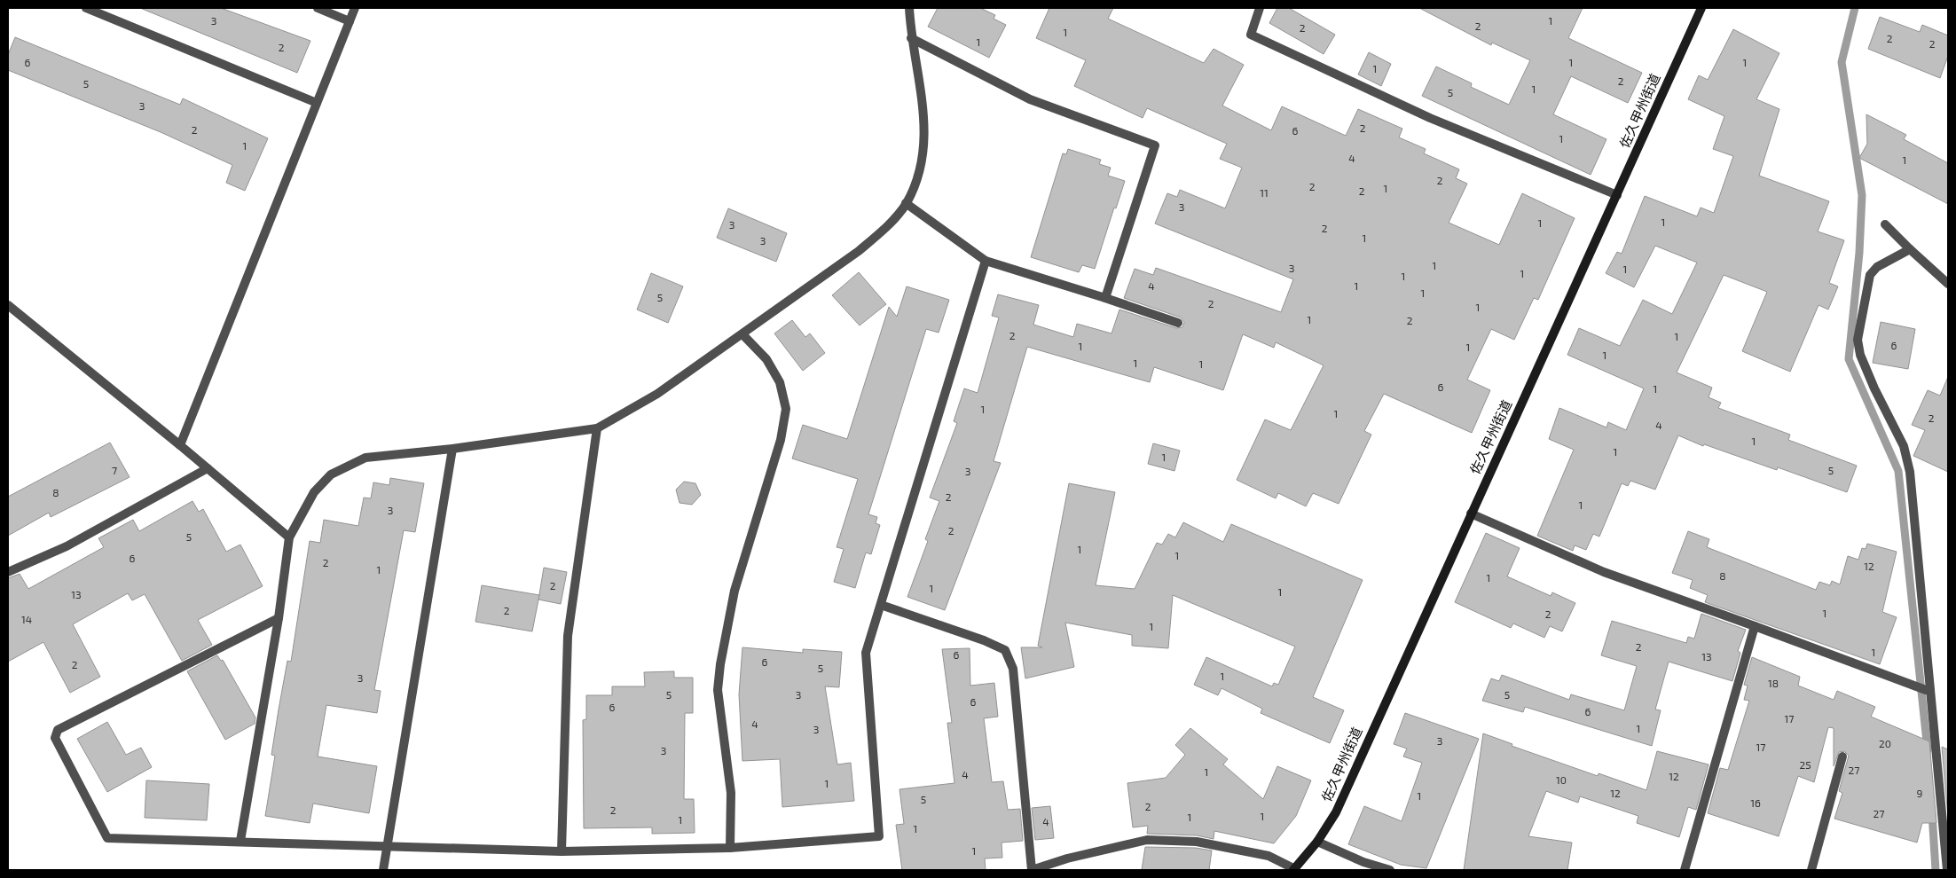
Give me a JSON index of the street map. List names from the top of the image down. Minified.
{"streets":{"street":["佐久甲州街道"]},"house_numbers":["3","1","2","2","1","2","1","2","2","6","1","1","1","2","5","1","5","3","2","2","6","1","1","4","1","2","2","1","2","11","3","1","1","3","2","1","3","1","3","1","1","1","4","1","1","5","2","1","1","2","2","1","6","1","1","1","1","1","6","1","1","1","2","4","1","1","1","7","5","3","8","2","1","3","2","5","1","1","6","2","12","1","8","1","2","1","1","13","2","1","2","14","1","2","1","6","13","6","2","5","1","3","18","5","3","5","6","6","6","17","4","1","3","3","20","17","3","25","27","1","4","12","10","1","12","9","1","5","16","2","2","27","1","1","1","4","1","1"]}
